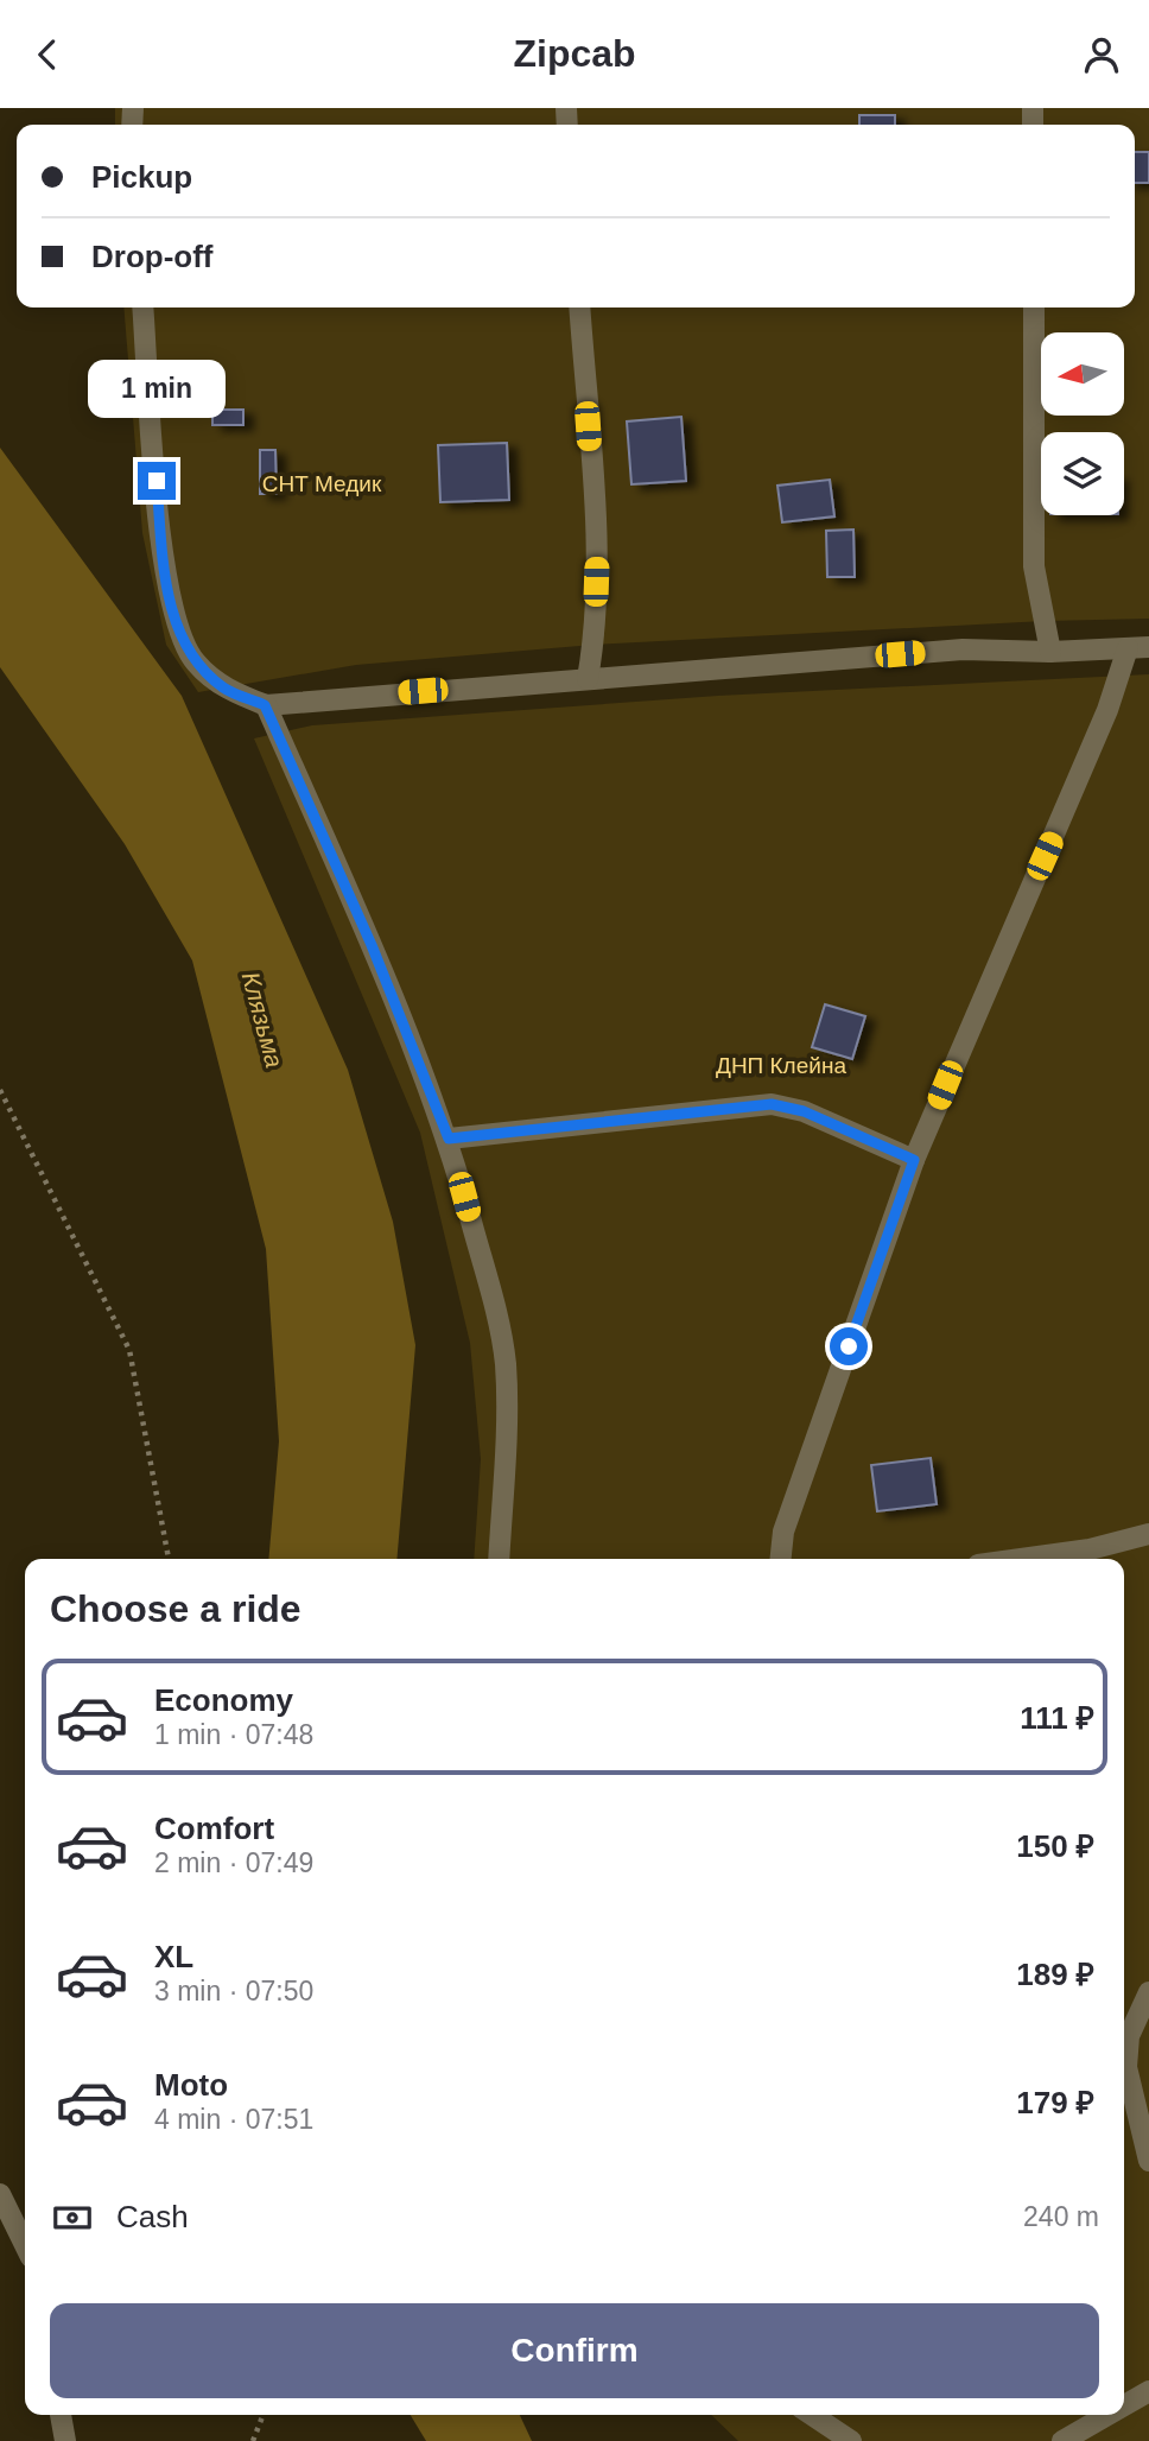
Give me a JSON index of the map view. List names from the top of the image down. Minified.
{"water":["Клязьма"],"parks":["СНТ Медик","ДНП Клейна"],"north":"left","page":{"header":"Zipcab","banner":["Pickup","Drop-off"],"bubble":"1 min","heading":"Choose a ride","list":[{"name":"Economy","note":"1 min · 07:48","value":"111 ₽"},{"name":"Comfort","note":"2 min · 07:49","value":"150 ₽"},{"name":"XL","note":"3 min · 07:50","value":"189 ₽"},{"name":"Moto","note":"4 min · 07:51","value":"179 ₽"}],"pay":["Cash","240 m"],"buttons":"Confirm"}}
